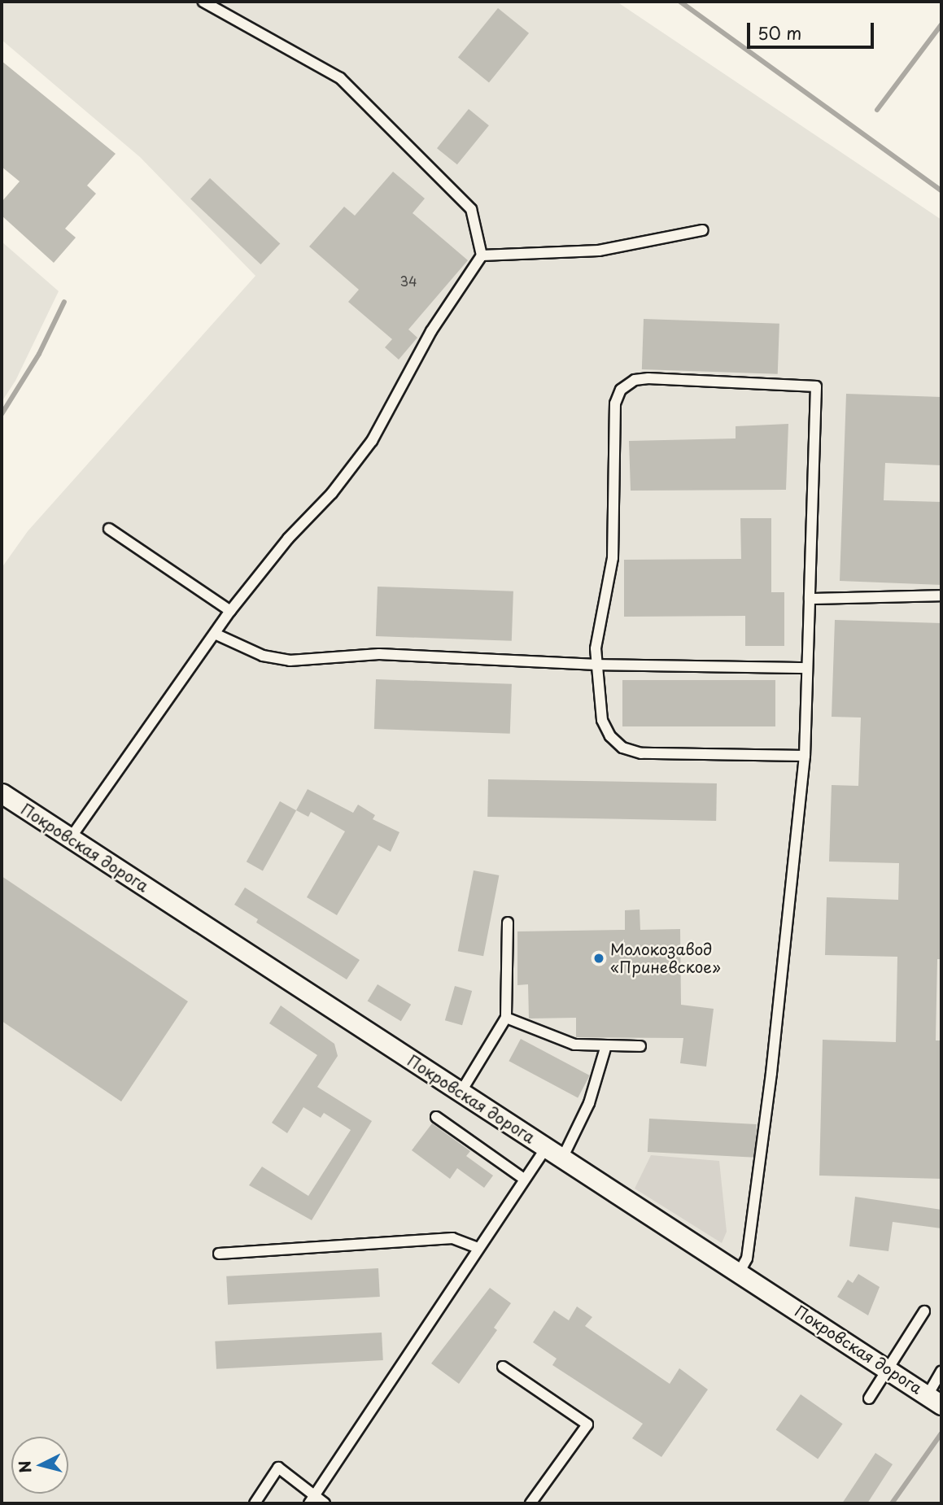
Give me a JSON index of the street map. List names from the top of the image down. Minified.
{"streets":{"street":["Покровская дорога"]},"places":["Молокозавод «Приневское»"],"house_numbers":["34"],"scale_bar":"50 m","north":"left"}
